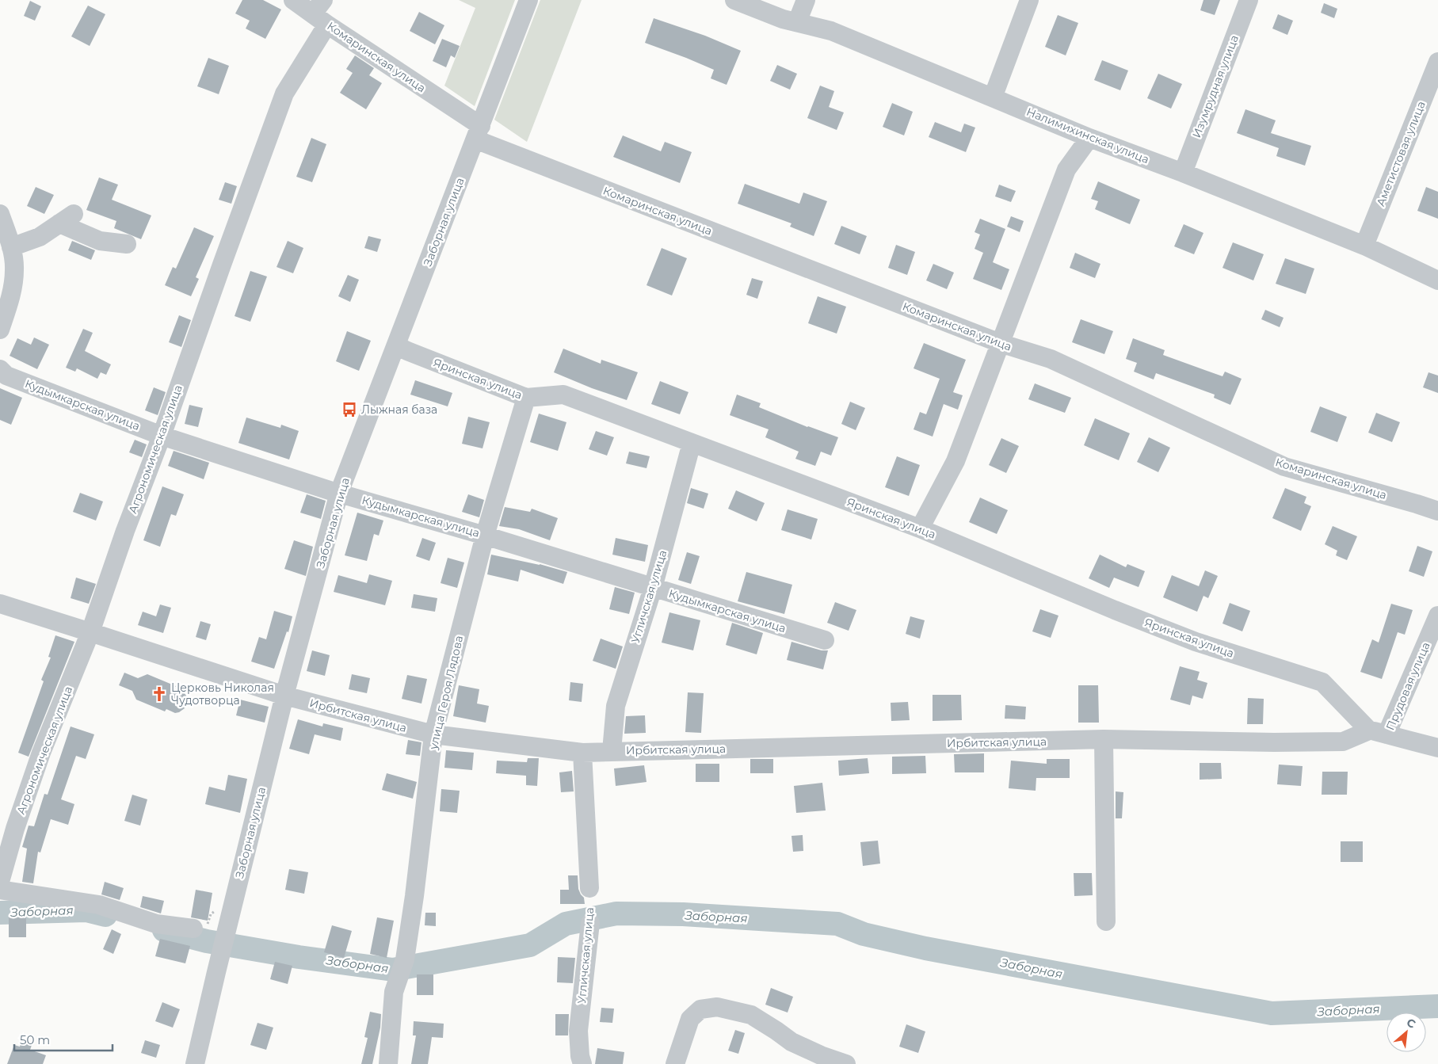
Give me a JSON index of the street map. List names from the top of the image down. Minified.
{"streets":{"street":["Комаринская улица","Изумрудная улица","Налимихинская улица","Аметистовая улица","Заборная улица","Яринская улица","Кудымкарская улица","Агрономическая улица","Угличская улица","Прудовая улица","улица Героя Лядова","Ирбитская улица"]},"crossings":[["Комаринская улица","Заборная улица"],["Комаринская улица","Агрономическая улица"],["Изумрудная улица","Налимихинская улица"],["Налимихинская улица","Аметистовая улица"],["Заборная улица","Яринская улица"],["Заборная улица","Кудымкарская улица"],["Заборная улица","Ирбитская улица"],["Яринская улица","Угличская улица"],["Яринская улица","Прудовая улица"],["Яринская улица","улица Героя Лядова"],["Яринская улица","Ирбитская улица"],["Кудымкарская улица","Агрономическая улица"],["Кудымкарская улица","Угличская улица"],["Кудымкарская улица","улица Героя Лядова"],["Агрономическая улица","Ирбитская улица"],["Угличская улица","Ирбитская улица"],["Прудовая улица","Ирбитская улица"],["улица Героя Лядова","Ирбитская улица"]],"water":["Заборная"],"places":{"bus stop":["Лыжная база"],"church":["Церковь Николая Чудотворца"]},"scale_bar":"50 m","north":"top right"}
